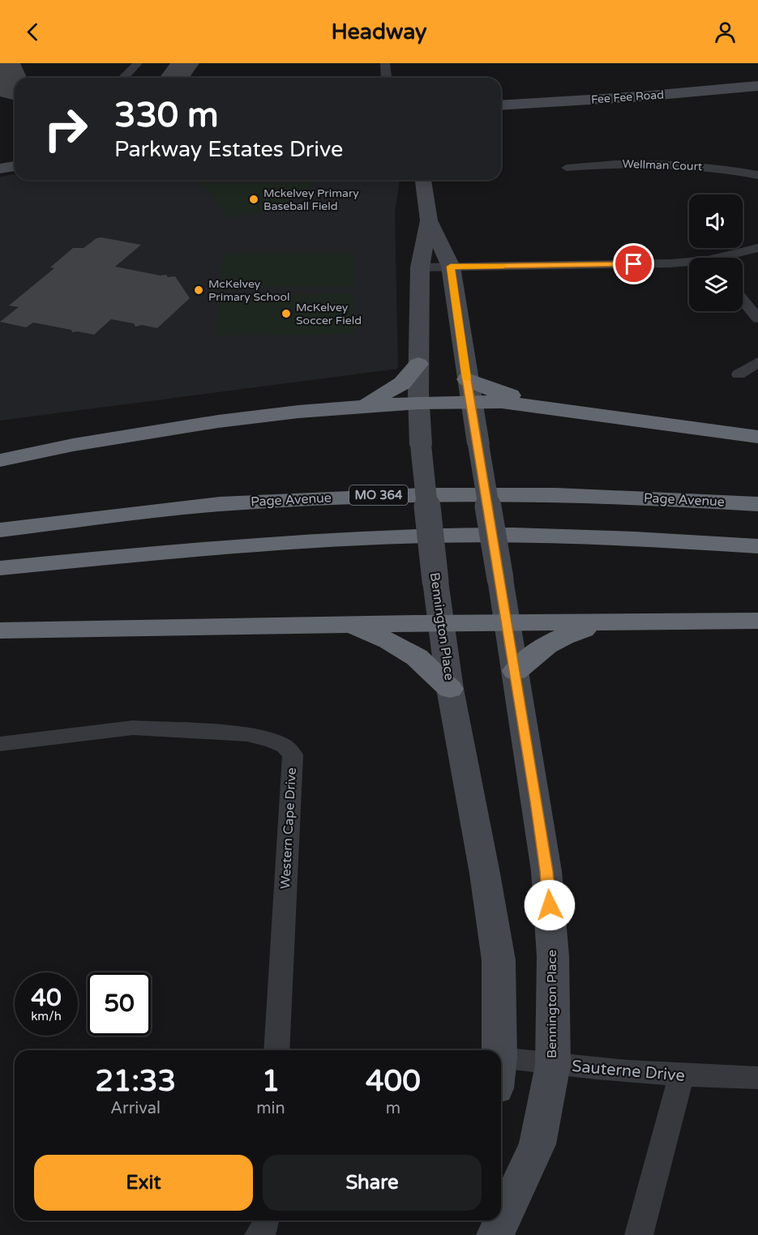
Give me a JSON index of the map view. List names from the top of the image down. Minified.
{"streets":{"highway":["MO 364","Page Avenue"],"main road":["Fee Fee Road","Bennington Place"],"street":["Wellman Court","Western Cape Drive","Sauterne Drive"]},"crossings":[["Bennington Place","Sauterne Drive"]],"places":["Mckelvey Primary Baseball Field","McKelvey Primary School","McKelvey Soccer Field"],"page":{"header":"Headway","turn":["330 m","Parkway Estates Drive"],"speed":"40 km/h","limit":"50","eta":["21:33","Arrival","1","min","400","m"],"buttons":["Exit","Share"]}}
